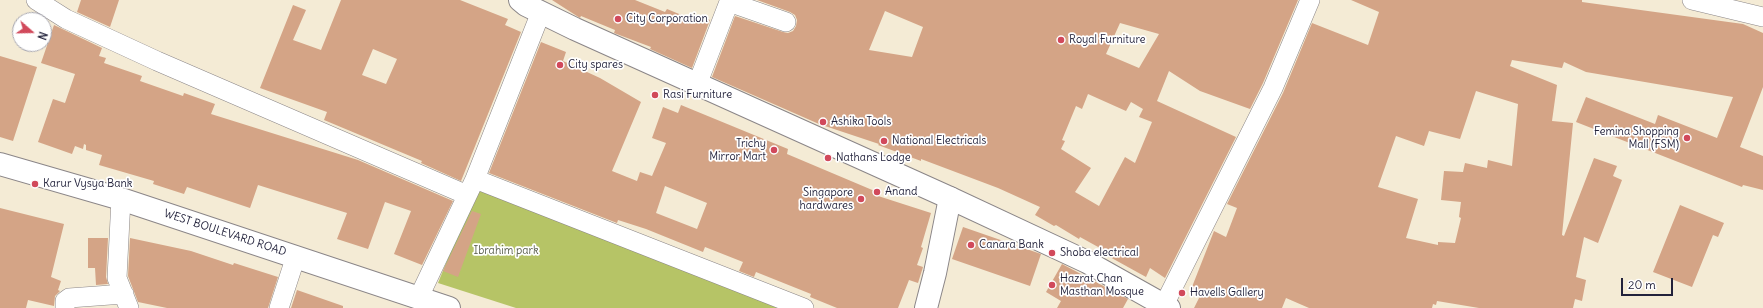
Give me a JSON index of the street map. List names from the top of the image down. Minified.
{"streets":{"main road":["WEST BOULEVARD ROAD"]},"parks":["Ibrahim park"],"places":["City Corporation","Royal Furniture","City spares","Rasi Furniture","Ashika Tools","Femina Shopping Mall (FSM)","National Electricals","Trichy Mirror Mart","Nathans Lodge","Karur Vysya Bank","Anand","Singapore hardwares","Canara Bank","Shoba electrical","Hazrat Chan Masthan Mosque","Havells Gallery"],"scale_bar":"20 m","north":"right"}
